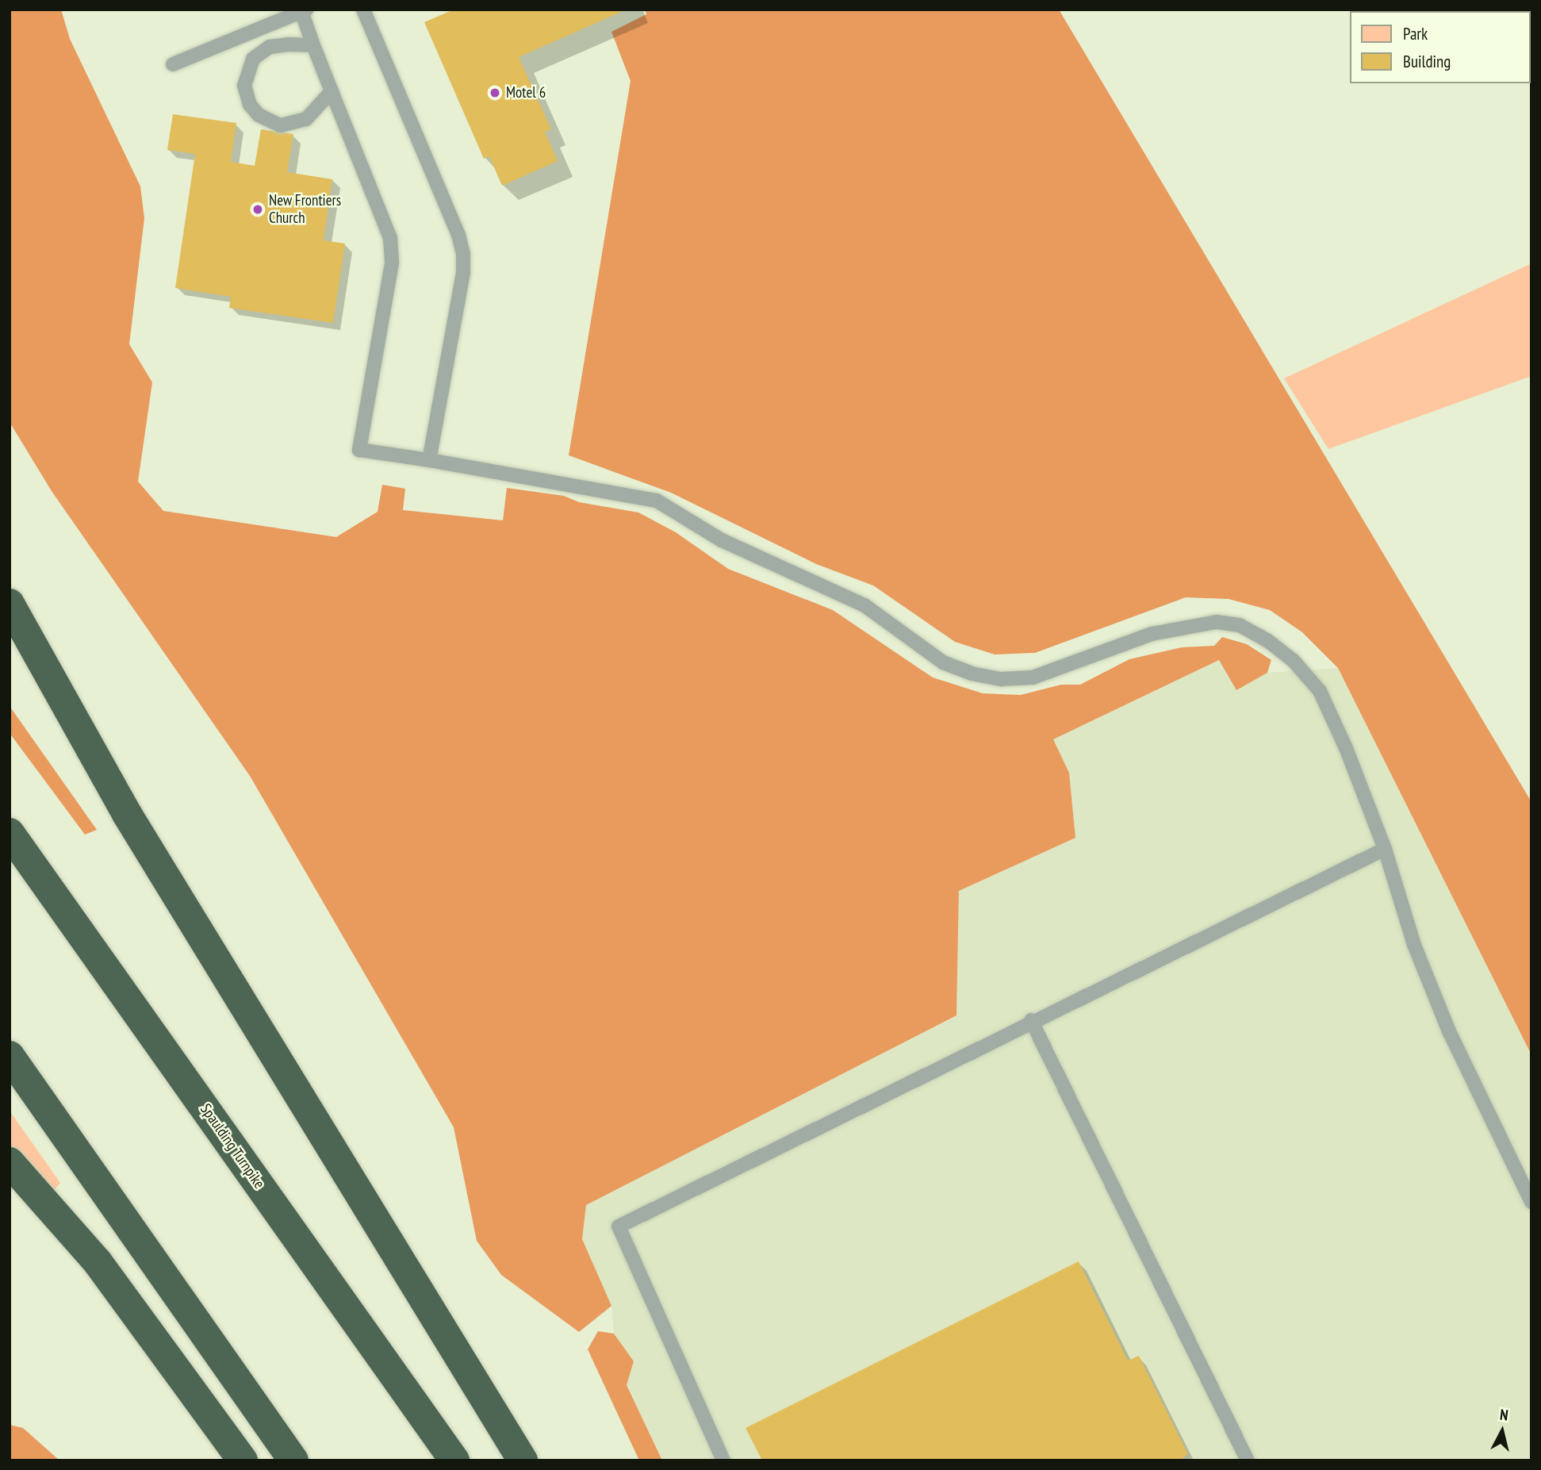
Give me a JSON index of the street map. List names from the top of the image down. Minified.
{"streets":{"highway":["Spaulding Turnpike"]},"places":["Motel 6","New Frontiers Church"],"legend":["Park","Building"],"north":"top"}
